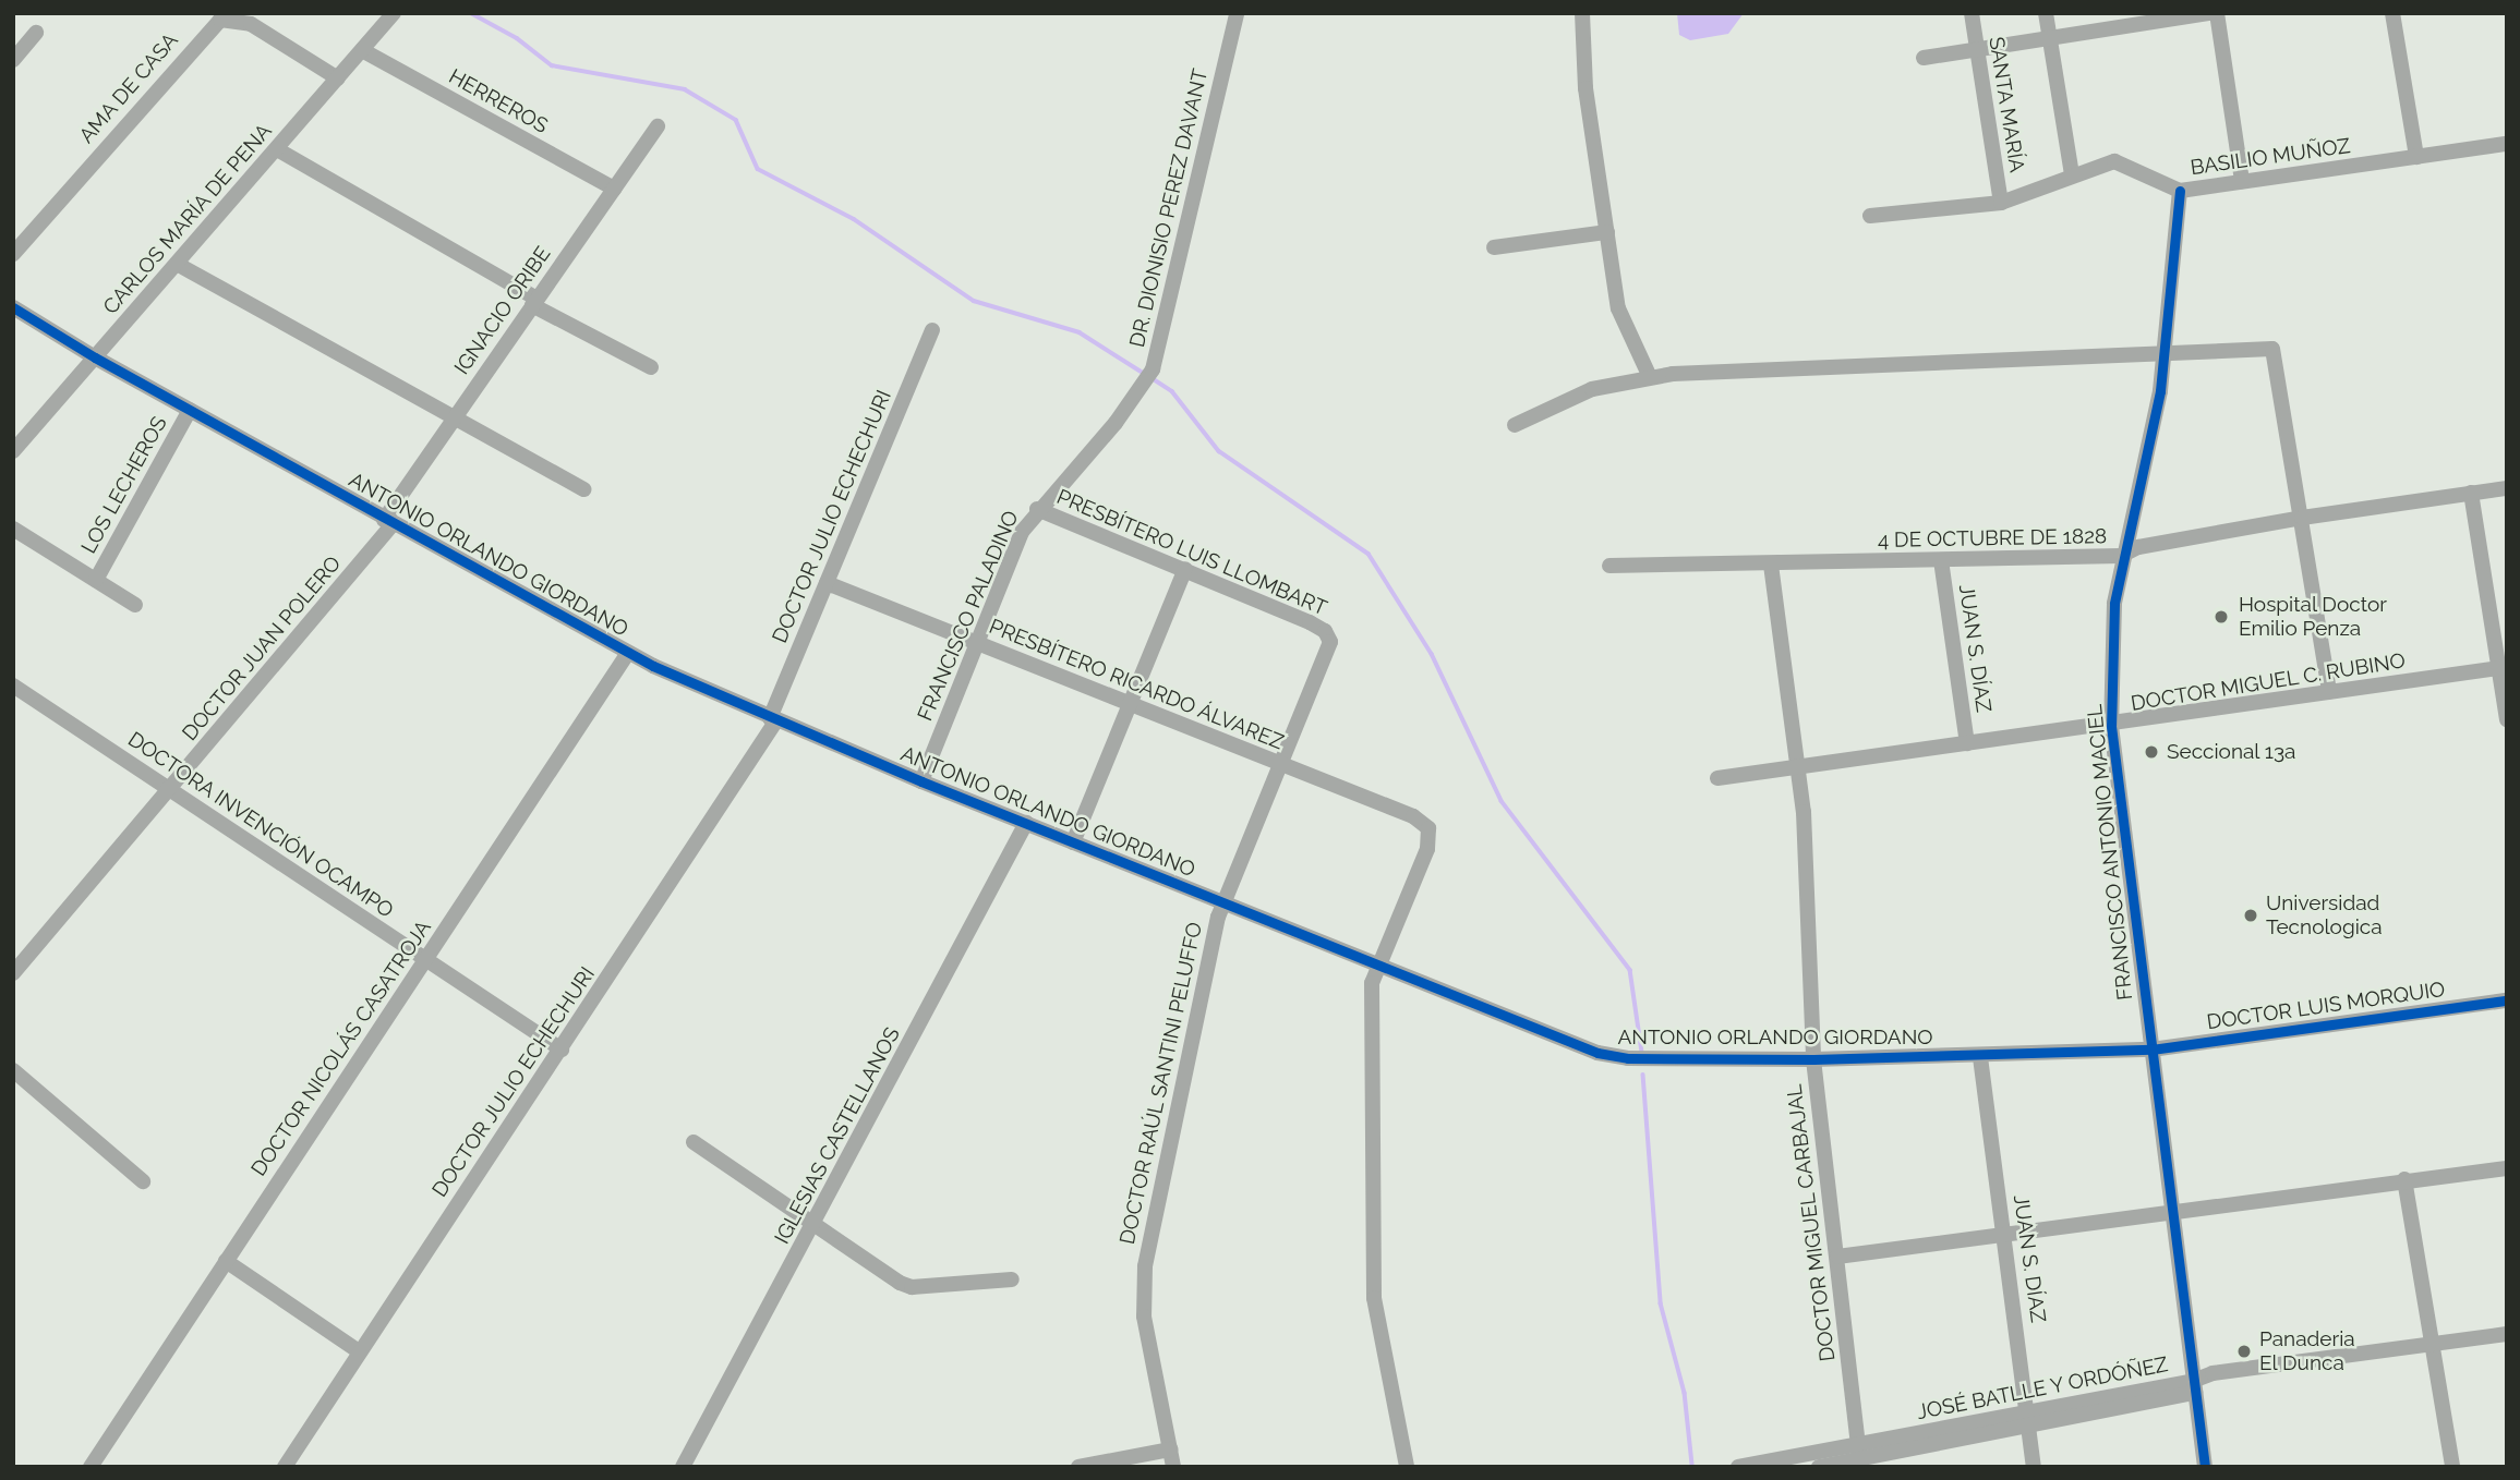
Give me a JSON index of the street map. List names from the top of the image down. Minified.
{"streets":{"street":["AMA DE CASA","HERREROS","SANTA MARÍA","BASILIO MUÑOZ","DR. DIONISIO PEREZ DAVANT","CARLOS MARÍA DE PENA","IGNACIO ORIBE","LOS LECHEROS","DOCTOR JULIO ECHECHURI","4 DE OCTUBRE DE 1828","PRESBÍTERO LUIS LLOMBART","ANTONIO ORLANDO GIORDANO","FRANCISCO PALADINO","DOCTOR JUAN POLERO","JUAN S. DÍAZ","DOCTOR MIGUEL C. RUBINO","PRESBÍTERO RICARDO ÁLVAREZ","DOCTORA INVENCIÓN OCAMPO","FRANCISCO ANTONIO MACIEL","DOCTOR LUIS MORQUIO","DOCTOR NICOLÁS CASATROJA","DOCTOR RAÚL SANTINI PELUFFO","IGLESIAS CASTELLANOS","DOCTOR MIGUEL CARBAJAL","JOSÉ BATLLE Y ORDÓÑEZ"]},"crossings":[["AMA DE CASA","CARLOS MARÍA DE PENA"],["HERREROS","CARLOS MARÍA DE PENA"],["HERREROS","IGNACIO ORIBE"],["SANTA MARÍA","BASILIO MUÑOZ"],["BASILIO MUÑOZ","FRANCISCO ANTONIO MACIEL"],["DR. DIONISIO PEREZ DAVANT","PRESBÍTERO LUIS LLOMBART"],["DR. DIONISIO PEREZ DAVANT","FRANCISCO PALADINO"],["CARLOS MARÍA DE PENA","ANTONIO ORLANDO GIORDANO"],["IGNACIO ORIBE","ANTONIO ORLANDO GIORDANO"],["IGNACIO ORIBE","DOCTOR JUAN POLERO"],["LOS LECHEROS","ANTONIO ORLANDO GIORDANO"],["DOCTOR JULIO ECHECHURI","ANTONIO ORLANDO GIORDANO"],["DOCTOR JULIO ECHECHURI","PRESBÍTERO RICARDO ÁLVAREZ"],["DOCTOR JULIO ECHECHURI","DOCTORA INVENCIÓN OCAMPO"],["4 DE OCTUBRE DE 1828","JUAN S. DÍAZ"],["4 DE OCTUBRE DE 1828","FRANCISCO ANTONIO MACIEL"],["4 DE OCTUBRE DE 1828","DOCTOR MIGUEL CARBAJAL"],["PRESBÍTERO LUIS LLOMBART","FRANCISCO PALADINO"],["PRESBÍTERO LUIS LLOMBART","DOCTOR RAÚL SANTINI PELUFFO"],["ANTONIO ORLANDO GIORDANO","FRANCISCO PALADINO"],["ANTONIO ORLANDO GIORDANO","DOCTOR JUAN POLERO"],["ANTONIO ORLANDO GIORDANO","JUAN S. DÍAZ"],["ANTONIO ORLANDO GIORDANO","PRESBÍTERO RICARDO ÁLVAREZ"],["ANTONIO ORLANDO GIORDANO","FRANCISCO ANTONIO MACIEL"],["ANTONIO ORLANDO GIORDANO","DOCTOR LUIS MORQUIO"],["ANTONIO ORLANDO GIORDANO","DOCTOR NICOLÁS CASATROJA"],["ANTONIO ORLANDO GIORDANO","DOCTOR RAÚL SANTINI PELUFFO"],["ANTONIO ORLANDO GIORDANO","IGLESIAS CASTELLANOS"],["ANTONIO ORLANDO GIORDANO","DOCTOR MIGUEL CARBAJAL"],["FRANCISCO PALADINO","PRESBÍTERO RICARDO ÁLVAREZ"],["DOCTOR JUAN POLERO","DOCTORA INVENCIÓN OCAMPO"],["JUAN S. DÍAZ","DOCTOR MIGUEL C. RUBINO"],["JUAN S. DÍAZ","JOSÉ BATLLE Y ORDÓÑEZ"],["DOCTOR MIGUEL C. RUBINO","FRANCISCO ANTONIO MACIEL"],["DOCTOR MIGUEL C. RUBINO","DOCTOR MIGUEL CARBAJAL"],["PRESBÍTERO RICARDO ÁLVAREZ","DOCTOR RAÚL SANTINI PELUFFO"],["DOCTORA INVENCIÓN OCAMPO","DOCTOR NICOLÁS CASATROJA"],["FRANCISCO ANTONIO MACIEL","DOCTOR LUIS MORQUIO"],["FRANCISCO ANTONIO MACIEL","JOSÉ BATLLE Y ORDÓÑEZ"],["DOCTOR MIGUEL CARBAJAL","JOSÉ BATLLE Y ORDÓÑEZ"]],"places":["Hospital Doctor Emilio Penza","Seccional 13a","Universidad Tecnologica","Panaderia El Dunca"]}
